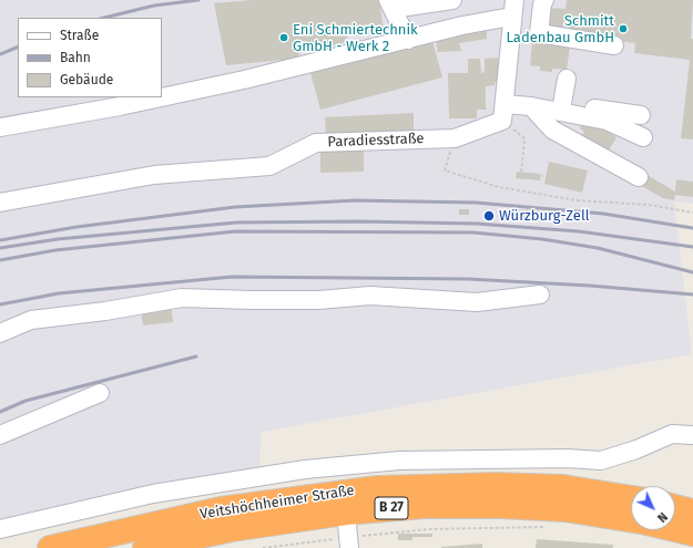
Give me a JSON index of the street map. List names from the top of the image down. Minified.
{"streets":{"highway":["Veitshöchheimer Straße","B 27"],"street":["Paradiesstraße"]},"places":["Schmitt Ladenbau GmbH","Eni Schmiertechnik GmbH - Werk 2","Würzburg-Zell"],"legend":["Straße","Bahn","Gebäude"],"north":"bottom right"}
